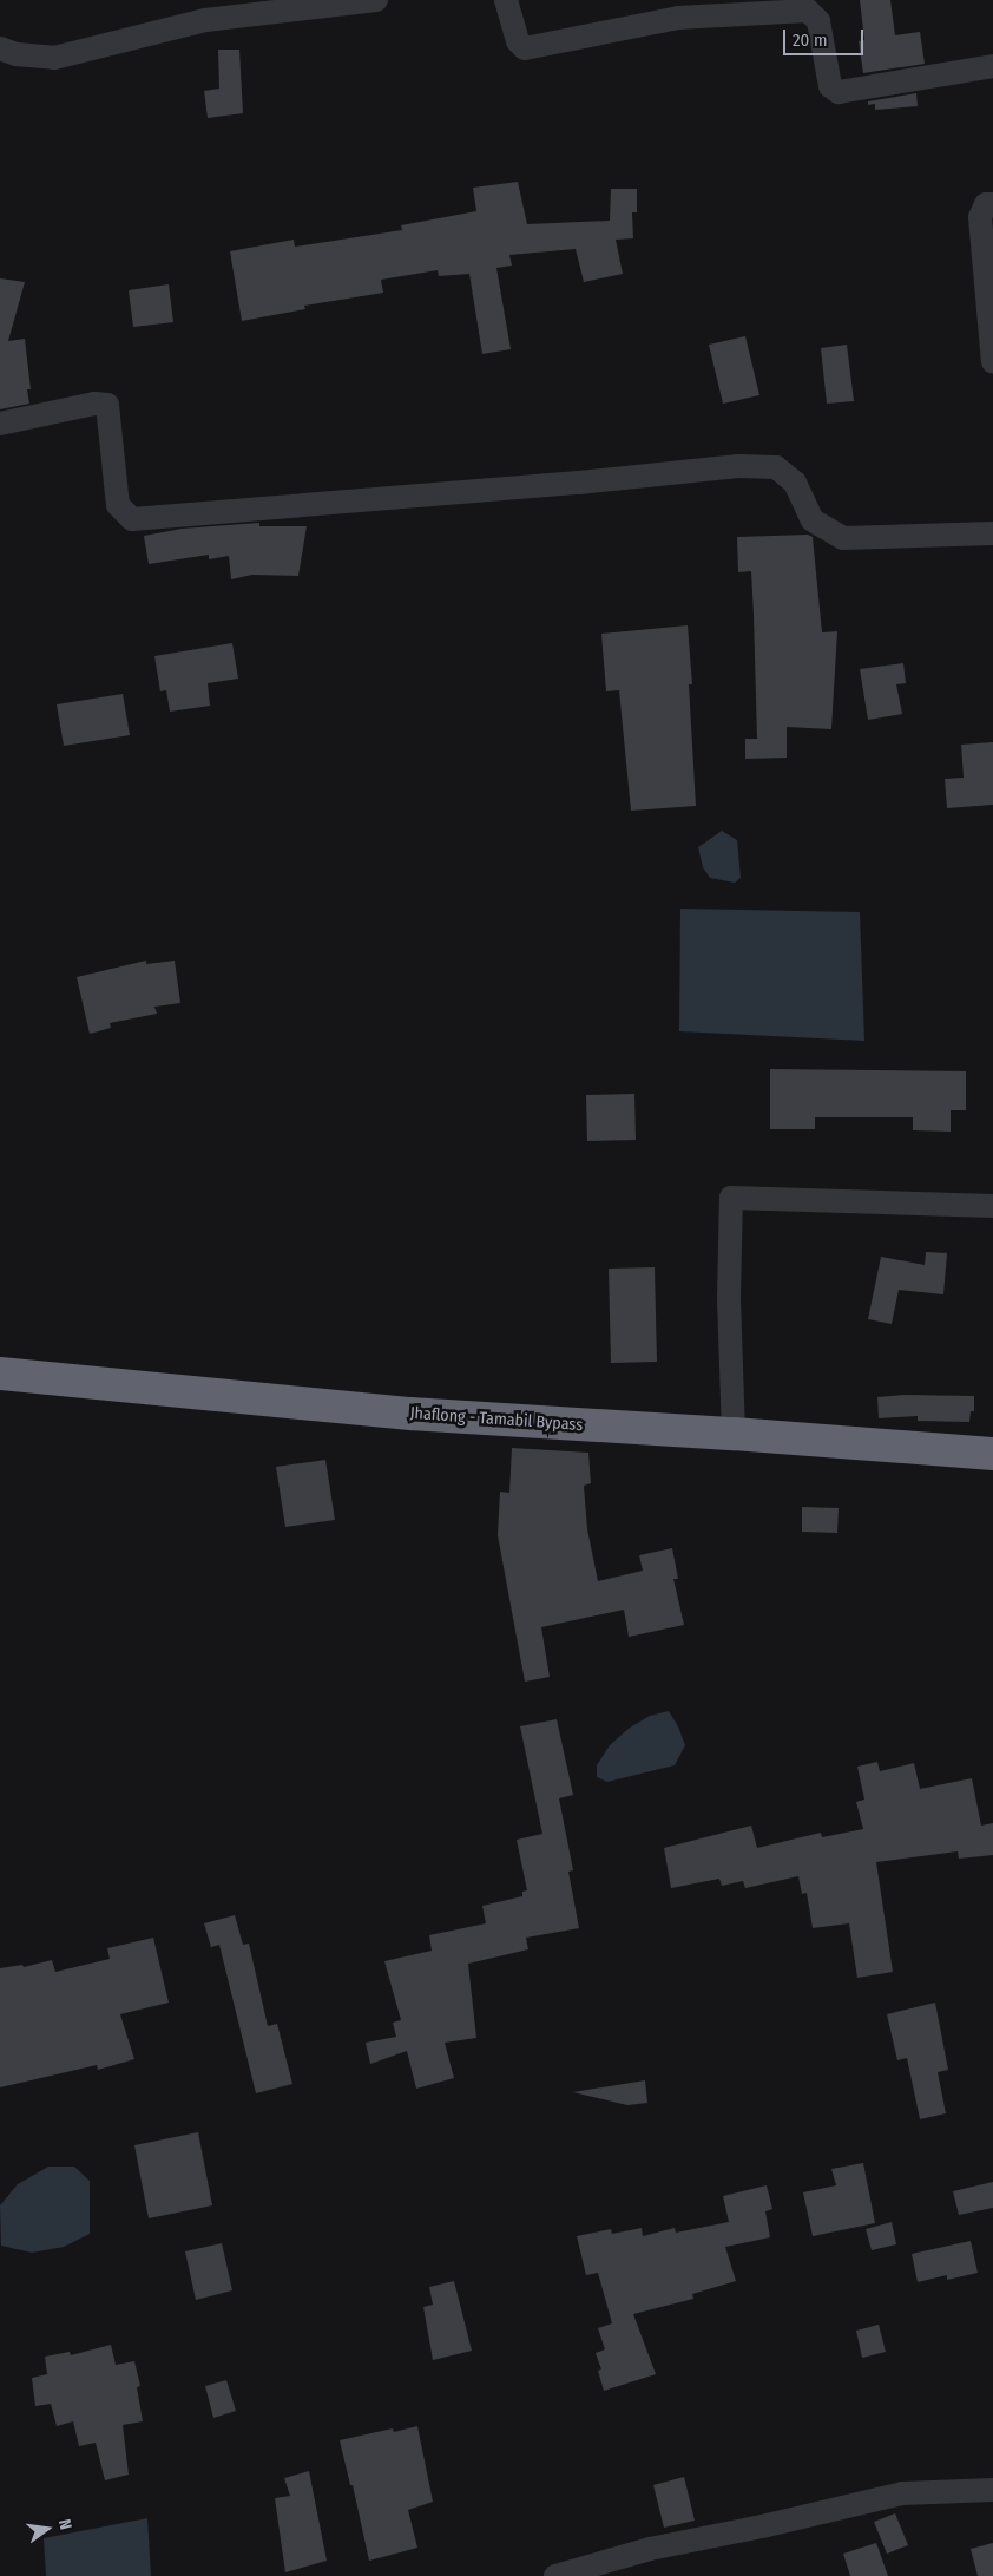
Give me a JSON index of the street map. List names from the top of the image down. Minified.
{"streets":{"highway":["Jhaflong - Tamabil Bypass"]},"scale_bar":"20 m","north":"right"}
